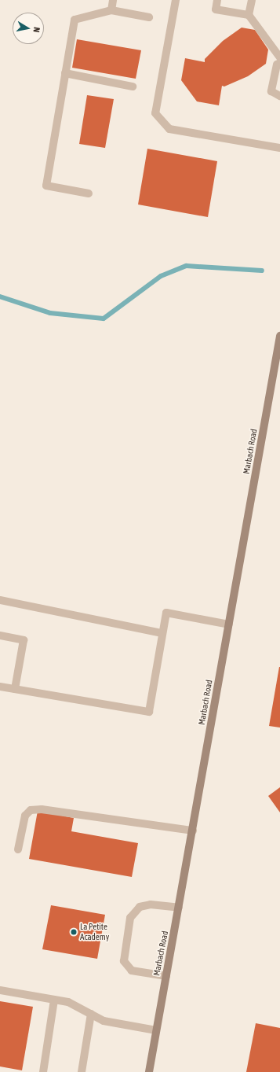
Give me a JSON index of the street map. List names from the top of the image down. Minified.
{"streets":{"main road":["Marbach Road"]},"places":["La Petite Academy"],"north":"right"}
